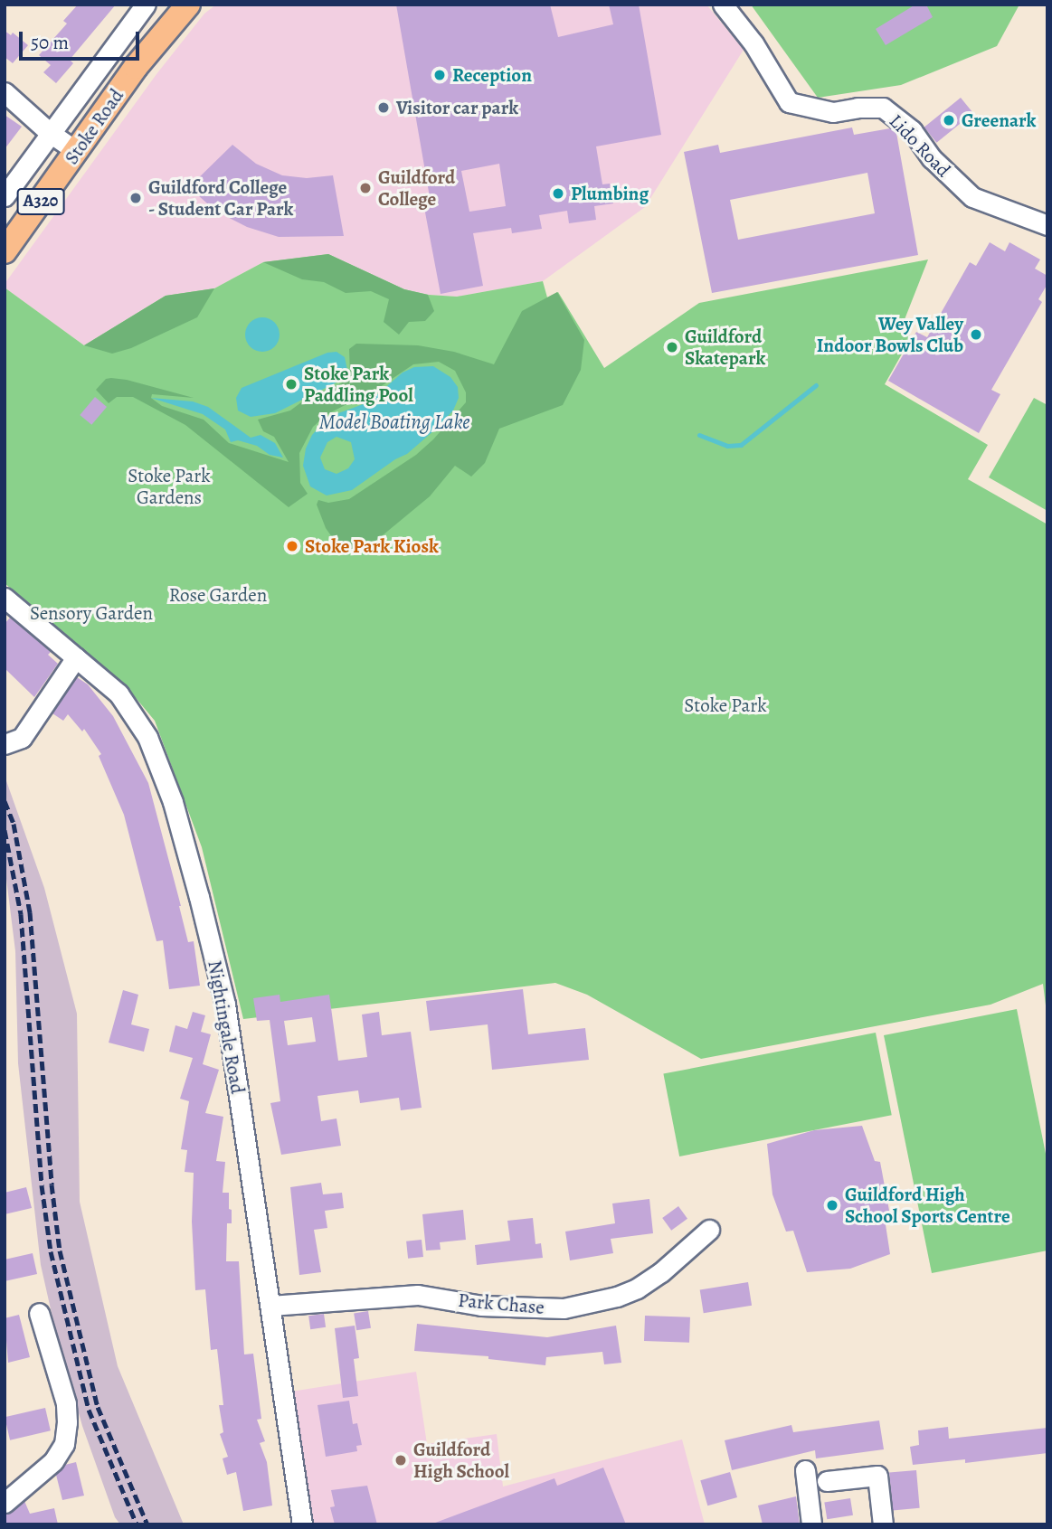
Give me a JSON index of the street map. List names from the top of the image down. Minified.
{"streets":{"main road":["Stoke Road","A320"],"street":["Lido Road","Nightingale Road","Park Chase"]},"crossings":[["Nightingale Road","Park Chase"]],"water":["Model Boating Lake"],"parks":["Stoke Park Gardens","Rose Garden","Sensory Garden","Stoke Park"],"places":["Reception","Visitor car park","Greenark","Guildford College","Plumbing","Guildford College - Student Car Park","Wey Valley Indoor Bowls Club","Guildford Skatepark","Stoke Park Paddling Pool","Stoke Park Kiosk","Guildford High School Sports Centre","Guildford High School"],"scale_bar":"50 m"}
